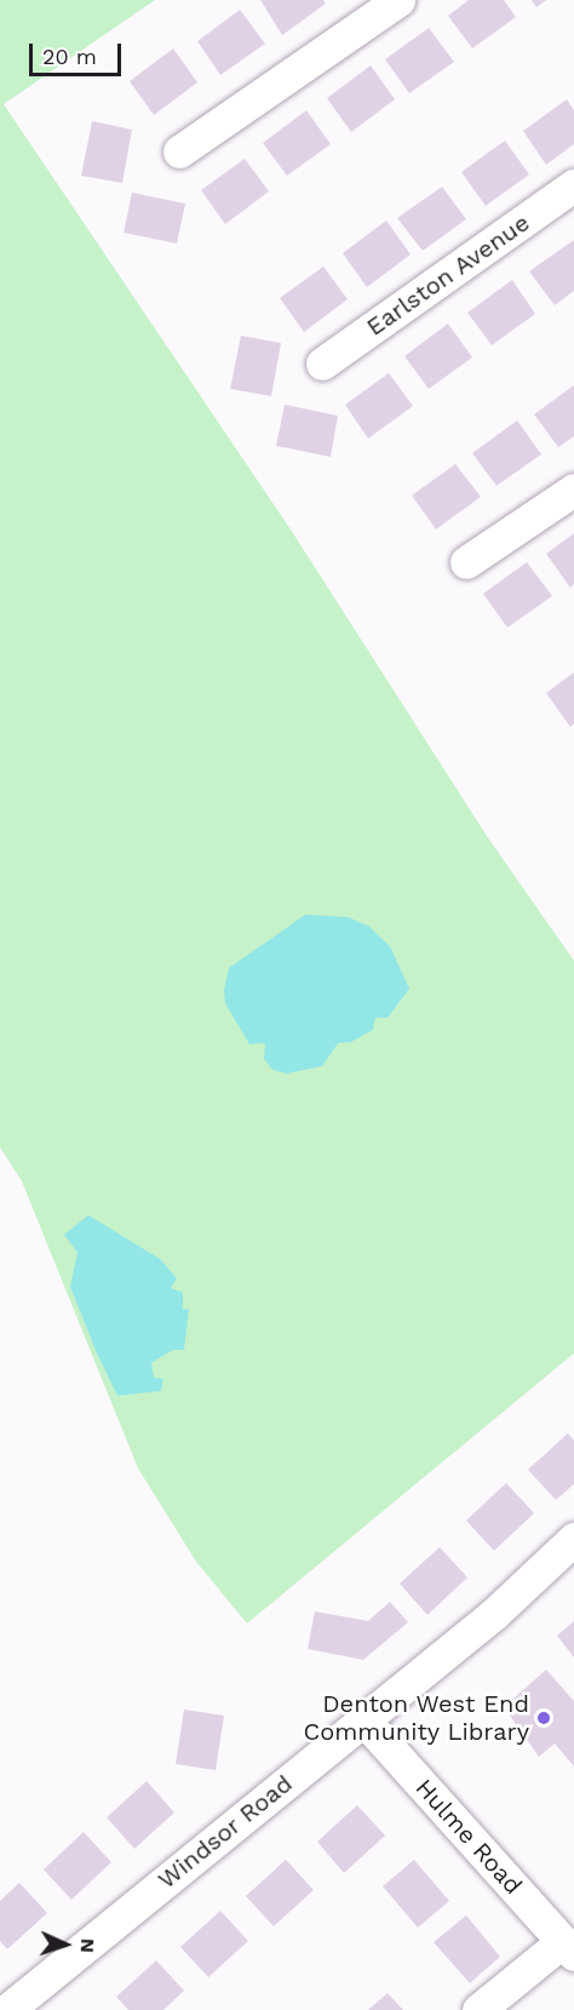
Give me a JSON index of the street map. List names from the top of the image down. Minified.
{"streets":{"street":["Earlston Avenue","Windsor Road","Hulme Road"]},"crossings":[["Windsor Road","Hulme Road"]],"places":["Denton West End Community Library"],"scale_bar":"20 m","north":"right"}
